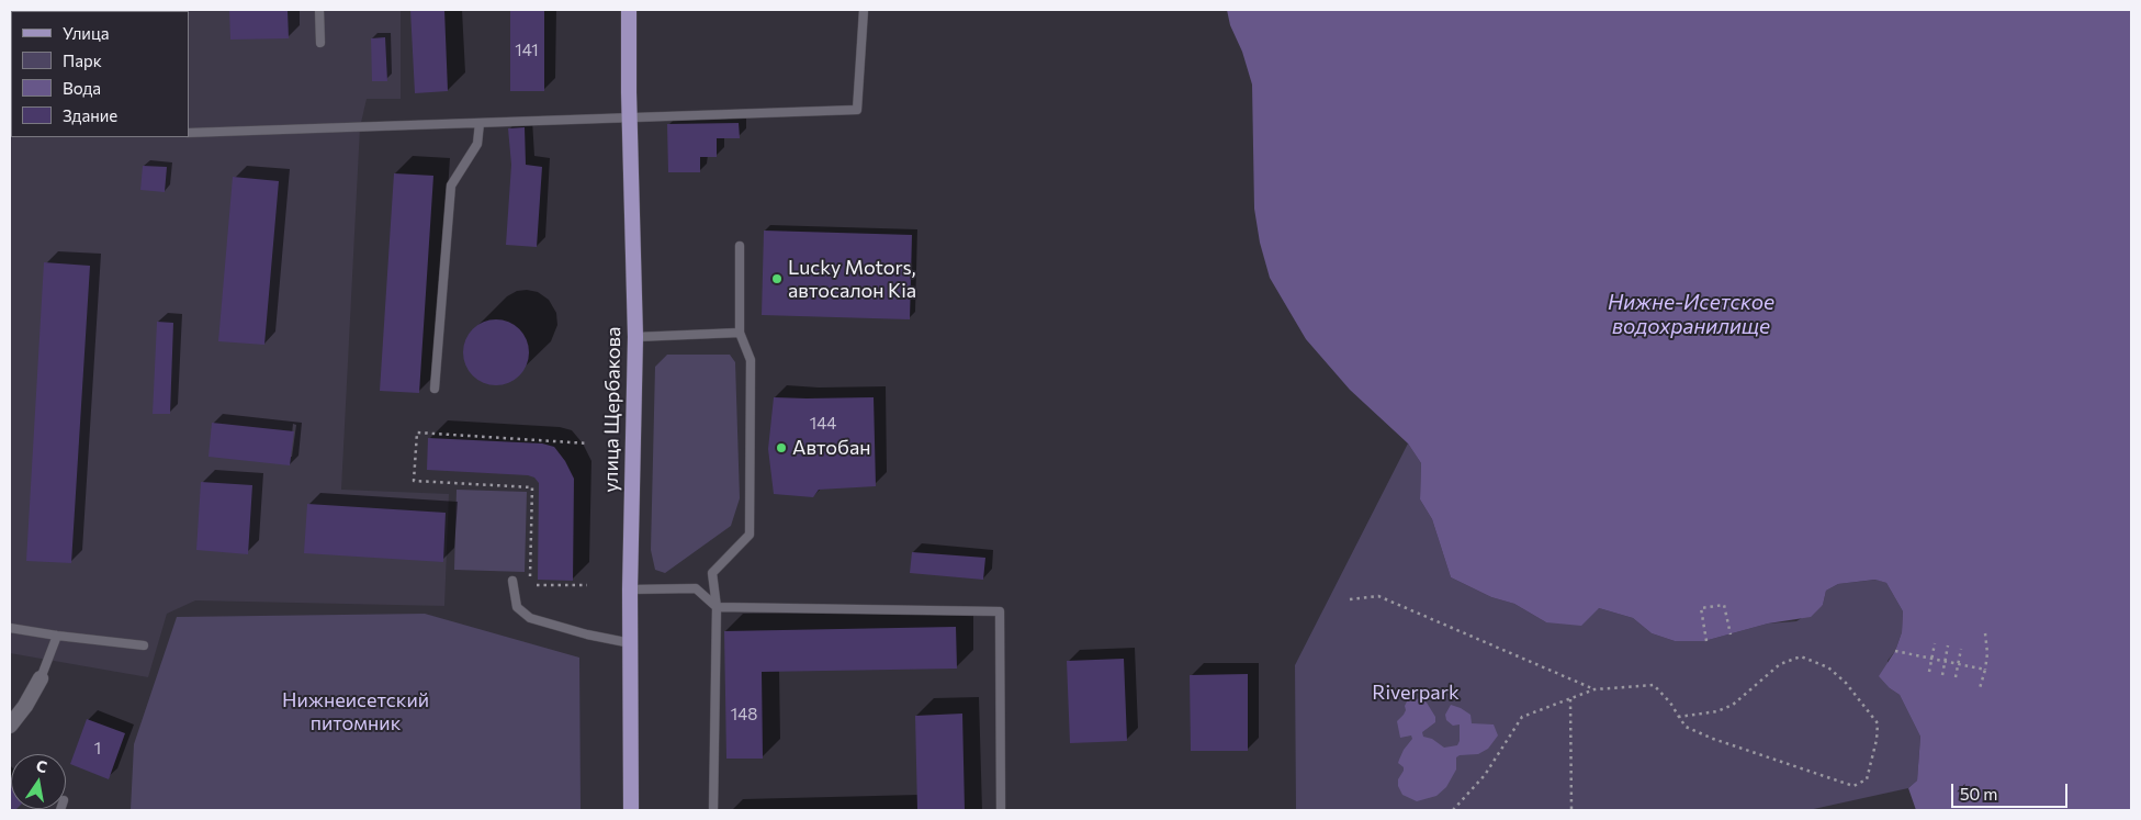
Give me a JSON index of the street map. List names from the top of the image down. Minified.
{"streets":{"main road":["улица Щербакова"]},"water":["Нижне-Исетское водохранилище"],"parks":["Riverpark","Нижнеисетский питомник"],"places":["Lucky Motors, автосалон Kia","Автобан"],"house_numbers":["141","144","148","1"],"legend":["Улица","Парк","Вода","Здание"],"scale_bar":"50 m","north":"top"}
